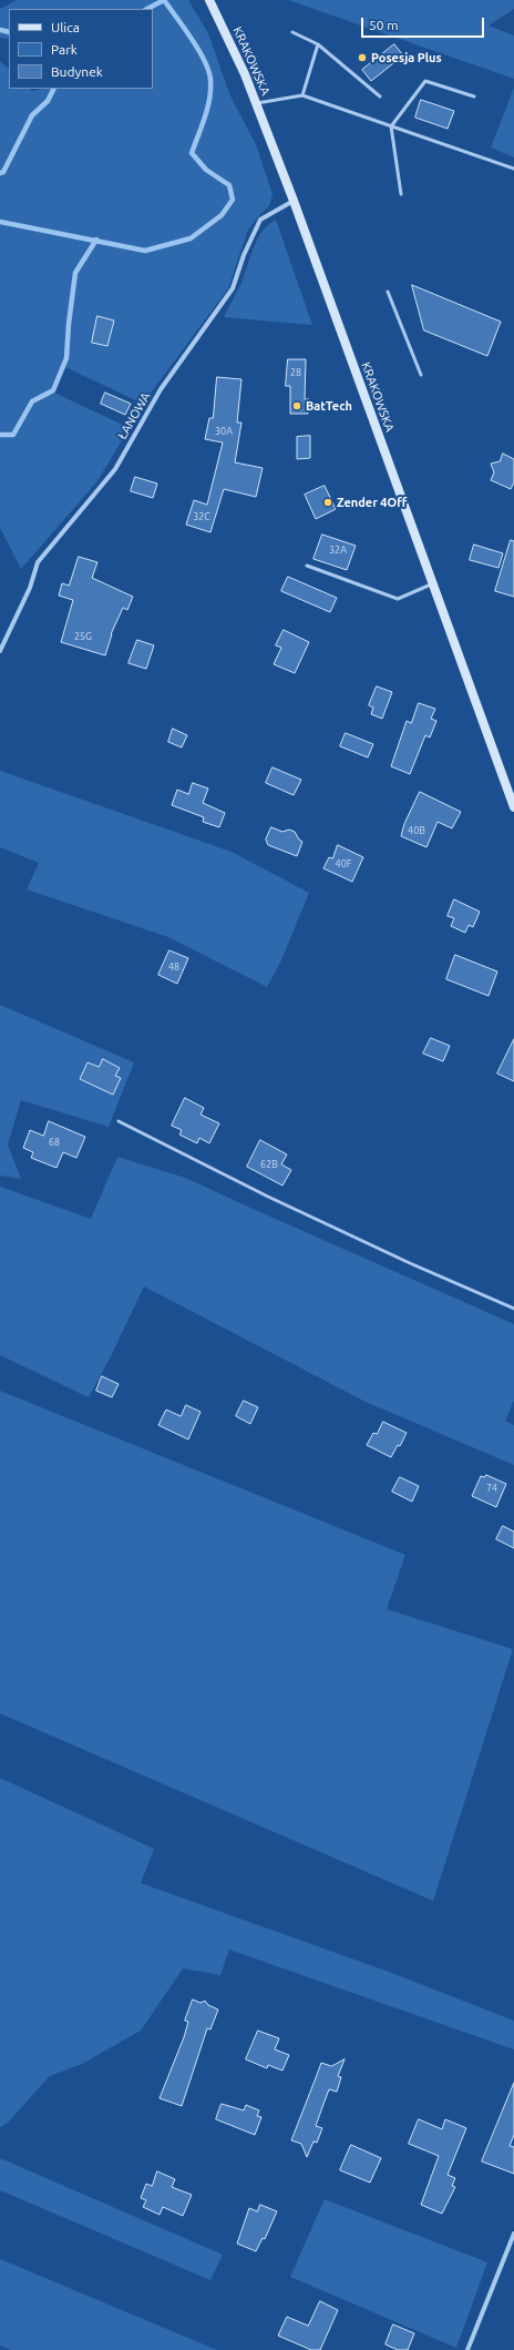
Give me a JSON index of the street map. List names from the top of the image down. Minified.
{"streets":{"main road":["KRAKOWSKA"],"street":["ŁANOWA"]},"crossings":[["KRAKOWSKA","ŁANOWA"]],"places":["Posesja Plus","BatTech","Zender 4Off"],"house_numbers":["28","30A","32C","32A","25G","40B","40F","48","68","62B","74"],"legend":["Ulica","Park","Budynek"],"scale_bar":"50 m"}
